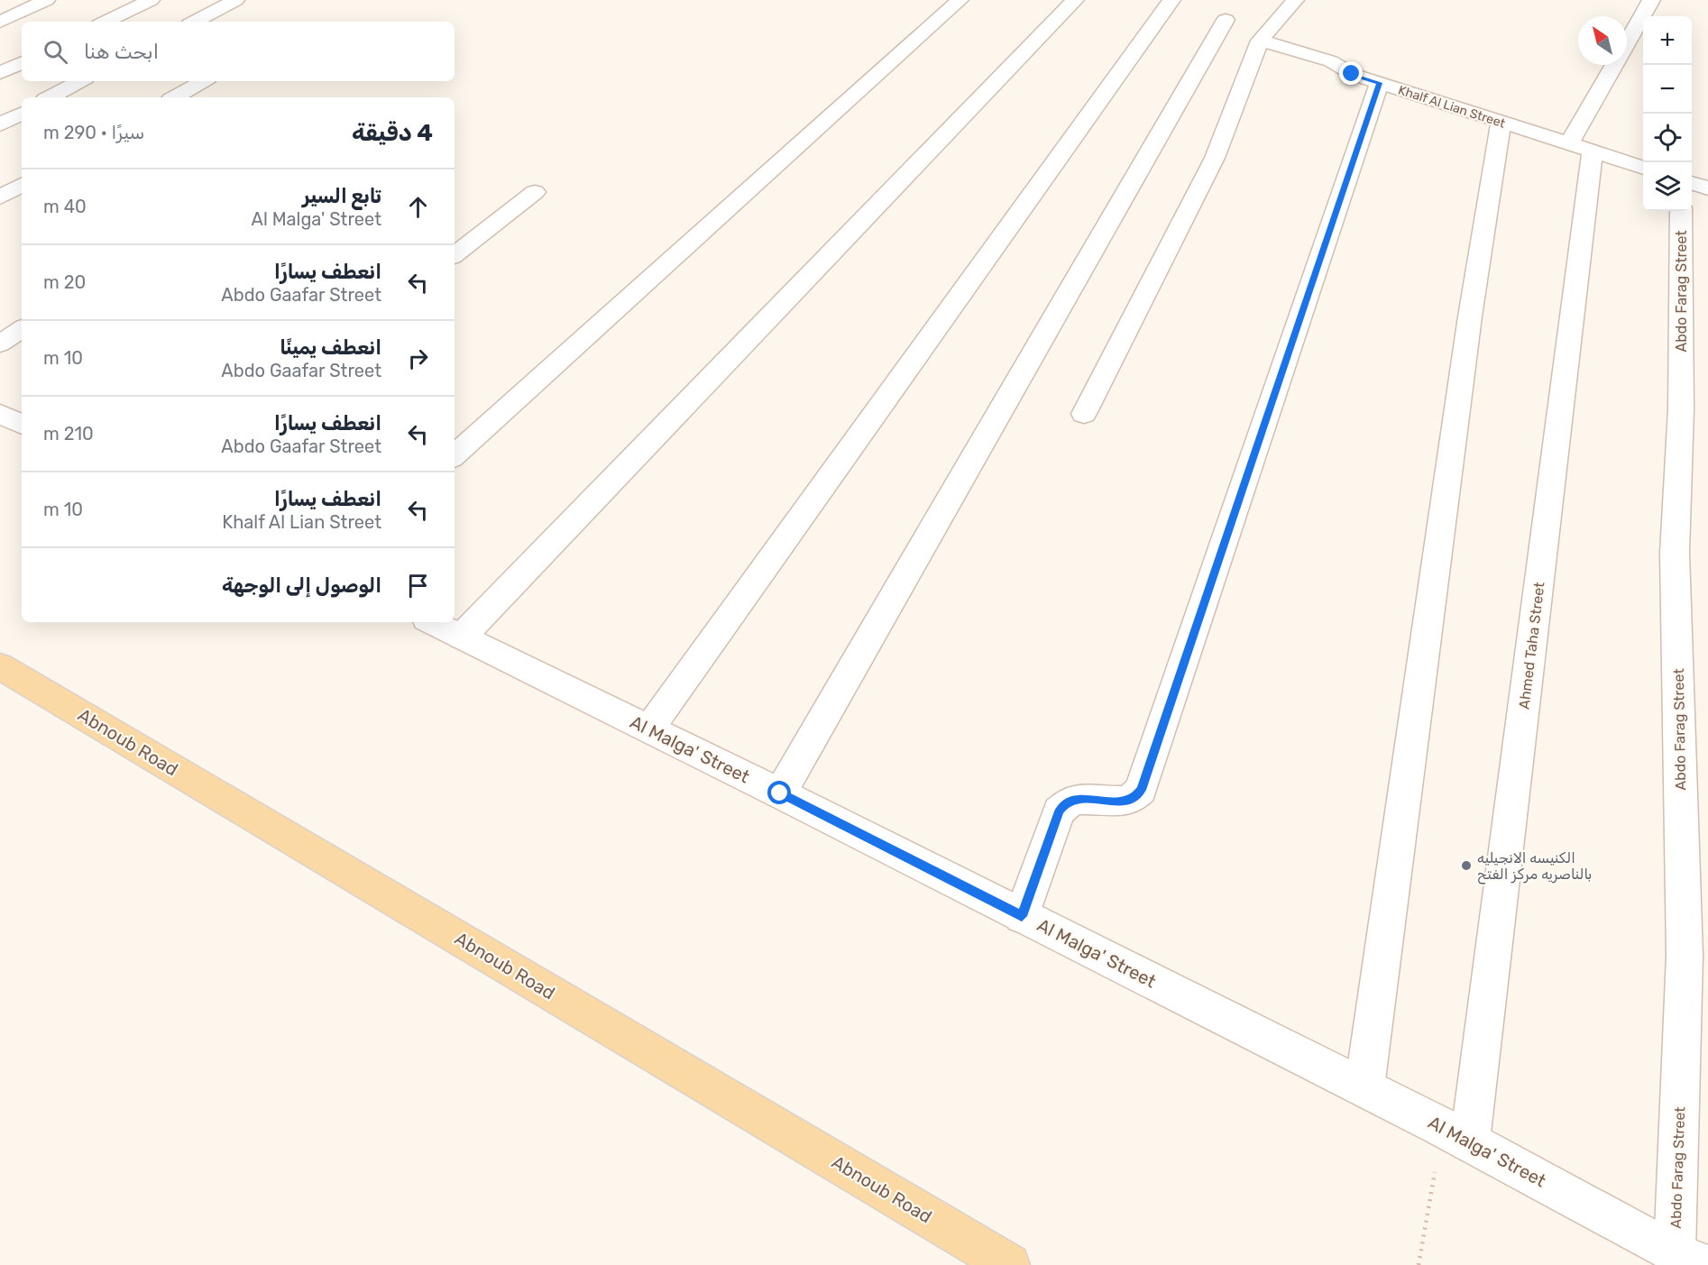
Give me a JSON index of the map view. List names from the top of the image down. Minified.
{"streets":{"main road":["Abnoub Road"],"street":["Khalf Al Lian Street","Abdo Farag Street","Ahmed Taha Street","Al Malga' Street"]},"crossings":[["Khalf Al Lian Street","Ahmed Taha Street"],["Abdo Farag Street","Al Malga' Street"],["Ahmed Taha Street","Al Malga' Street"]],"places":["الكنيسه الانجيليه بالناصريه مركز الفتح"],"north":"top left","page":{"map_buttons":["+","−"],"search":"ابحث هنا","heading":["4 دقيقة","سيرًا · 290 m"],"list":[["تابع السير","Al Malga' Street","40 m"],["انعطف يسارًا","Abdo Gaafar Street","20 m"],["انعطف يمينًا","Abdo Gaafar Street","10 m"],["انعطف يسارًا","Abdo Gaafar Street","210 m"],["انعطف يسارًا","Khalf Al Lian Street","10 m"],"الوصول إلى الوجهة"]}}
